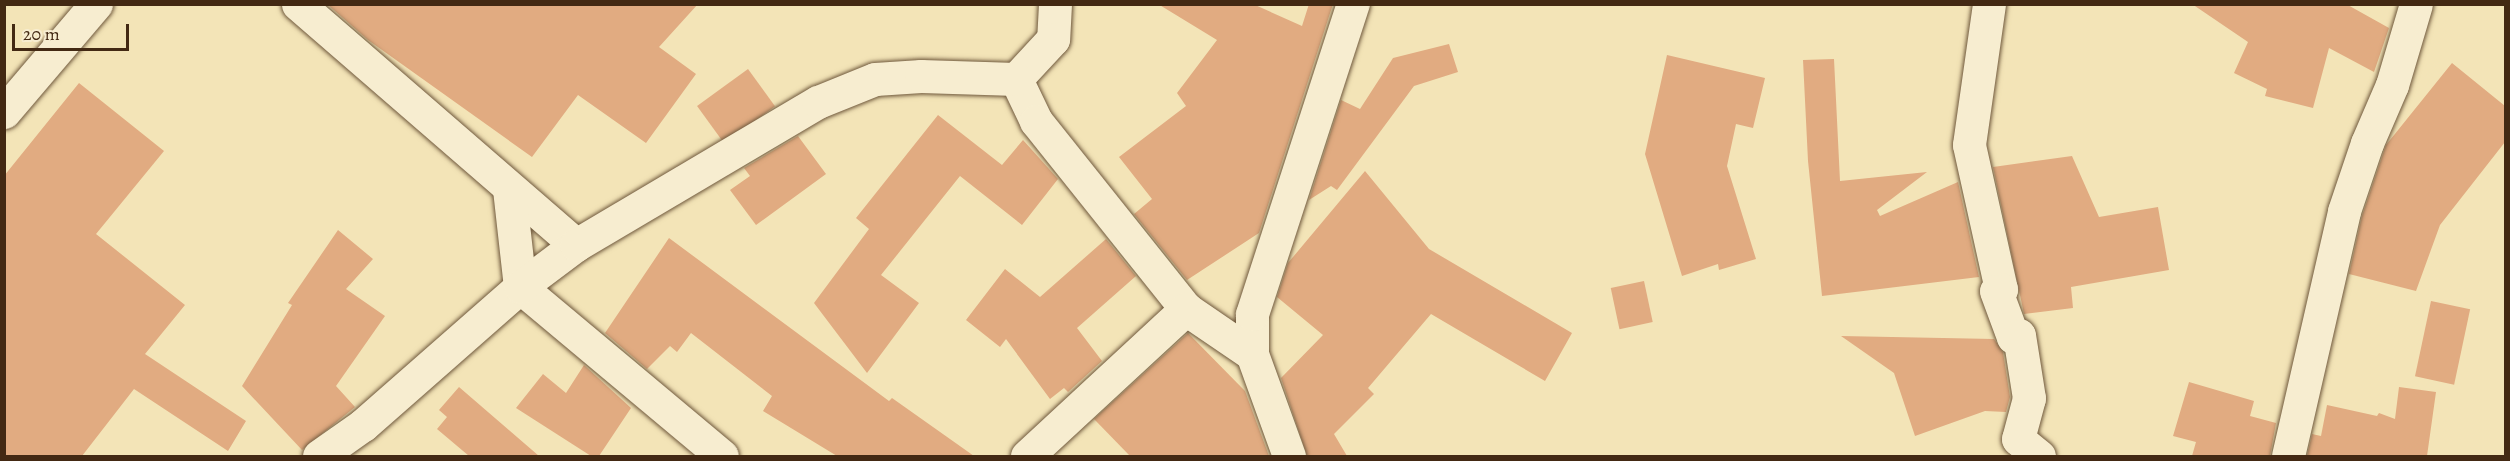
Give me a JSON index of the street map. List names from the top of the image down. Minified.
{"scale_bar":"20 m"}
